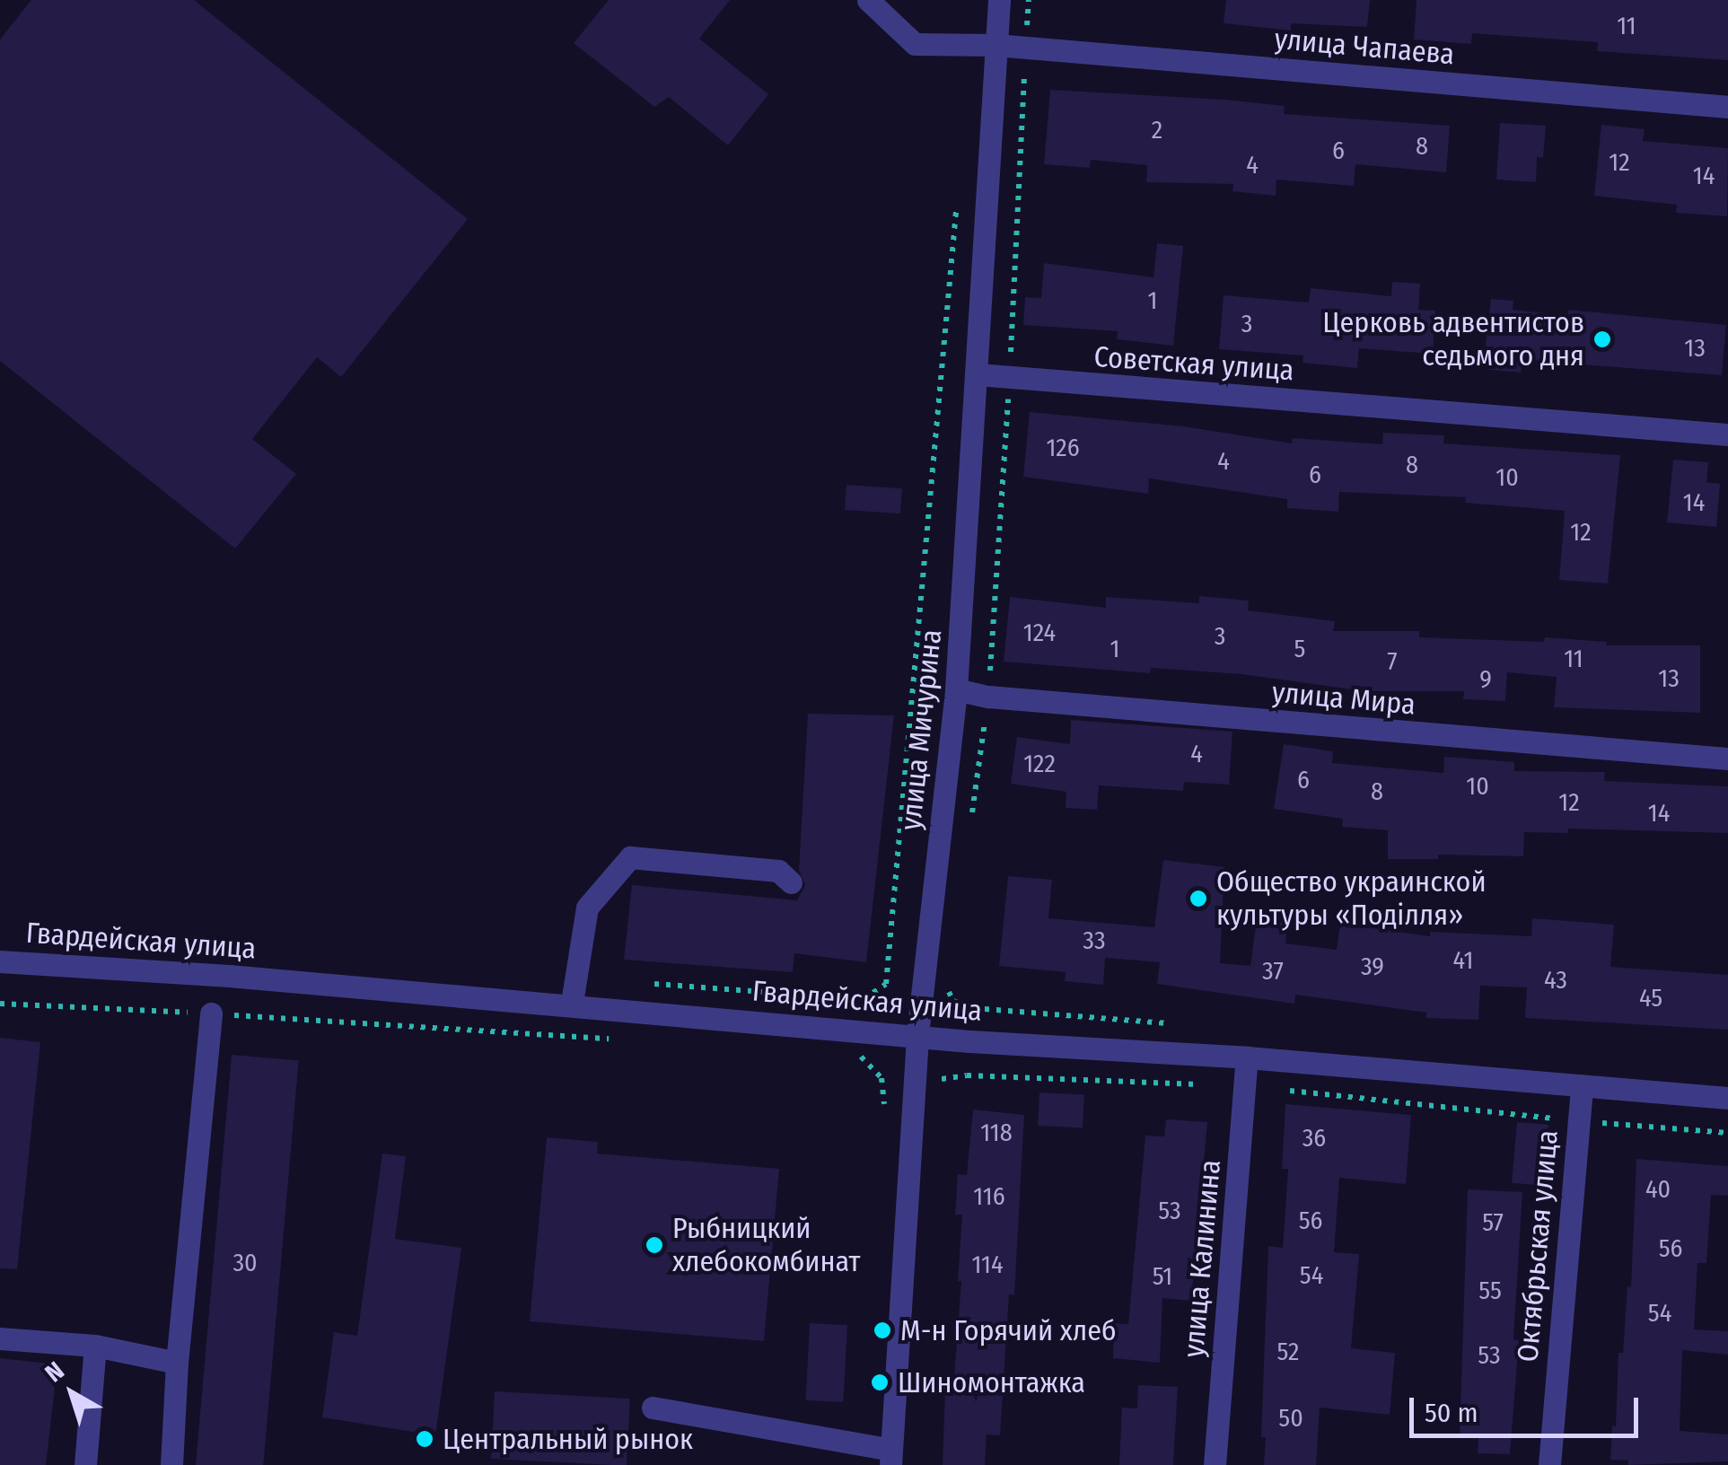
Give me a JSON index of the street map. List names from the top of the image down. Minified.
{"streets":{"street":["улица Чапаева","Советская улица","улица Мира","улица Мичурина","Гвардейская улица","Октябрьская улица","улица Калинина"]},"crossings":[["улица Чапаева","улица Мичурина"],["Советская улица","улица Мичурина"],["улица Мира","улица Мичурина"],["улица Мичурина","Гвардейская улица"],["Гвардейская улица","Октябрьская улица"],["Гвардейская улица","улица Калинина"]],"places":["Церковь адвентистов седьмого дня","Общество украинской культуры «Поділля»","Рыбницкий хлебокомбинат","М-н Горячий хлеб","Шиномонтажка","Центральный рынок"],"house_numbers":["11","2","8","6","12","4","14","1","3","13","126","4","8","6","10","14","12","124","3","1","5","11","7","13","9","4","122","6","10","8","12","14","33","41","39","37","43","45","118","36","40","116","53","56","57","56","30","114","54","51","55","54","52","53","50"],"scale_bar":"50 m","north":"top left"}
